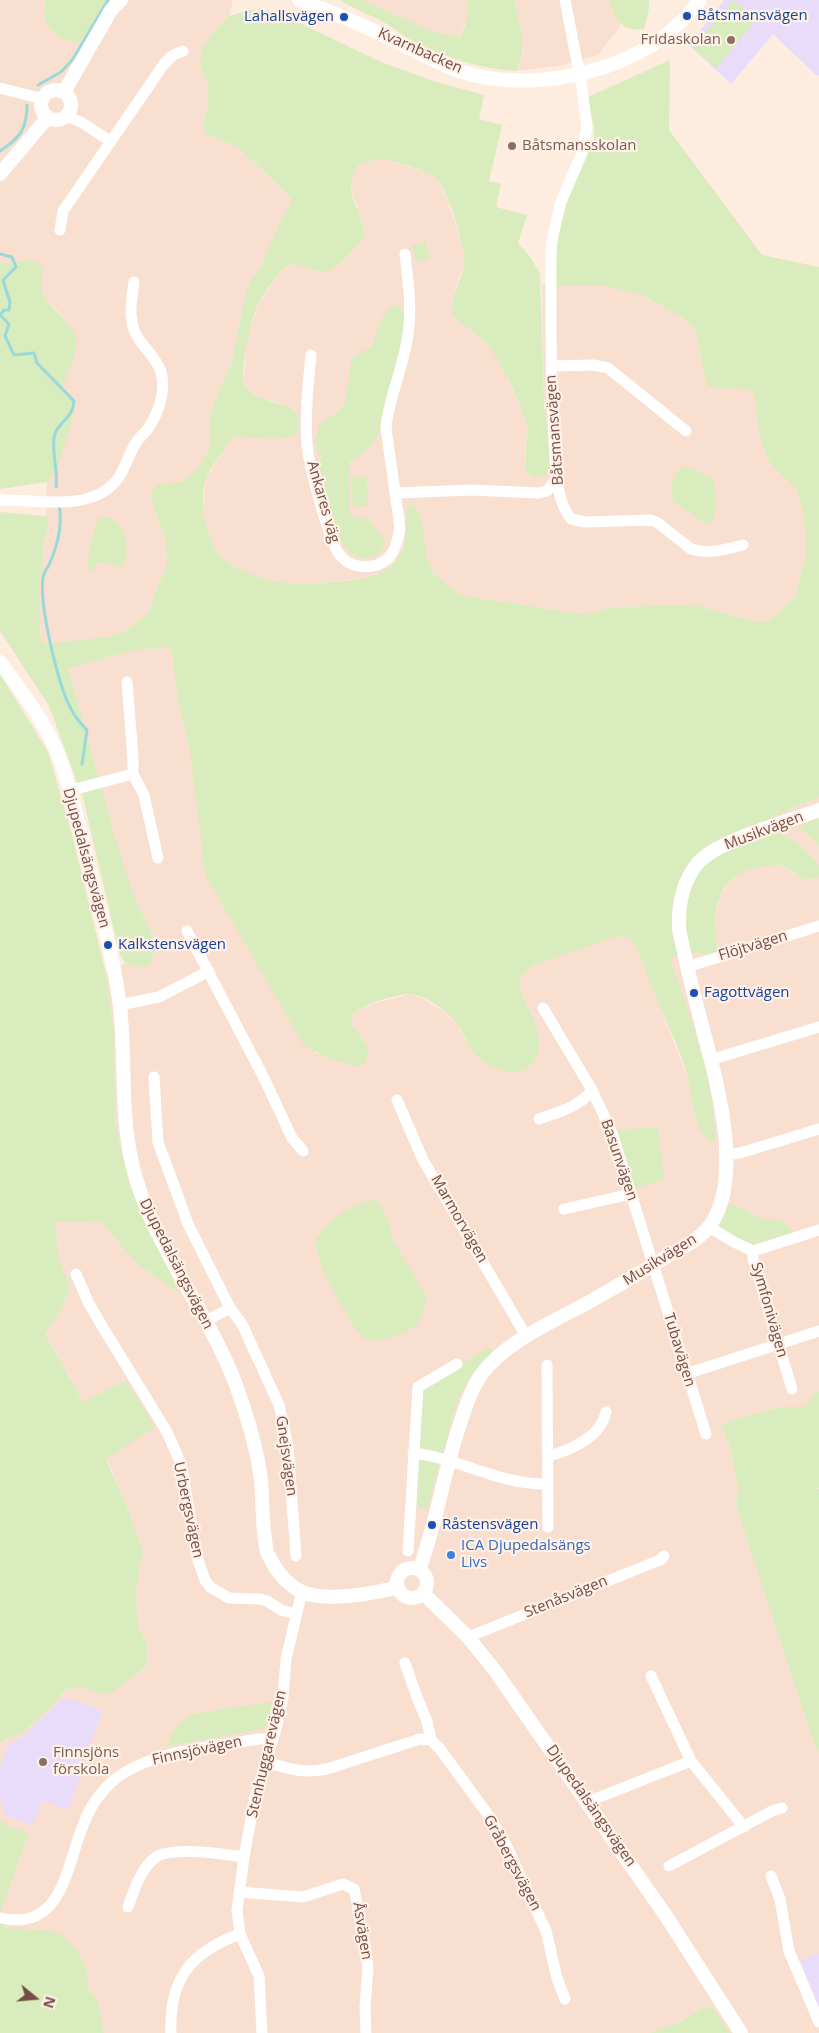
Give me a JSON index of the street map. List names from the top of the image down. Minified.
{"streets":{"street":["Kvarnbacken","Båtsmansvägen","Ankares väg","Musikvägen","Djupedalsängsvägen","Flöjtvägen","Basunvägen","Marmorvägen","Symfonivägen","Tubavägen","Gnejsvägen","Urbergsvägen","Stenåsvägen","Finnsjövägen","Stenhuggarevägen","Gråbergsvägen","Åsvägen"]},"crossings":[["Kvarnbacken","Båtsmansvägen"],["Musikvägen","Djupedalsängsvägen"],["Musikvägen","Flöjtvägen"],["Musikvägen","Basunvägen"],["Musikvägen","Marmorvägen"],["Musikvägen","Symfonivägen"],["Musikvägen","Tubavägen"],["Djupedalsängsvägen","Stenåsvägen"],["Djupedalsängsvägen","Stenhuggarevägen"],["Basunvägen","Tubavägen"],["Urbergsvägen","Stenhuggarevägen"],["Finnsjövägen","Stenhuggarevägen"],["Stenhuggarevägen","Åsvägen"]],"places":["Båtsmansvägen","Lahallsvägen","Fridaskolan","Båtsmansskolan","Kalkstensvägen","Fagottvägen","Råstensvägen","ICA Djupedalsängs Livs","Finnsjöns förskola"],"north":"right"}
